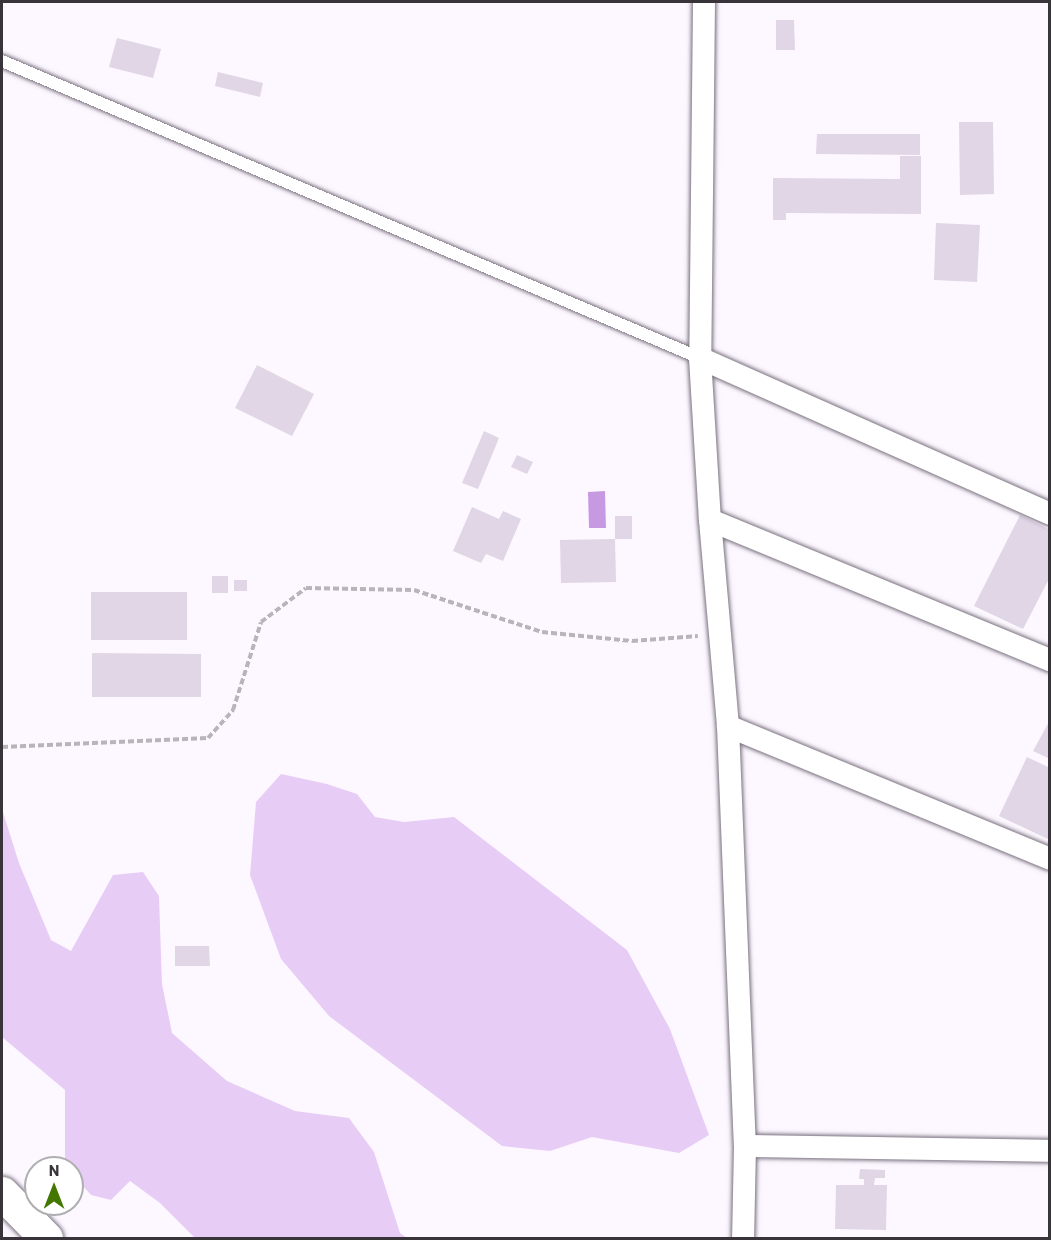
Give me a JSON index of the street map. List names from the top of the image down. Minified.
{"north":"top"}
